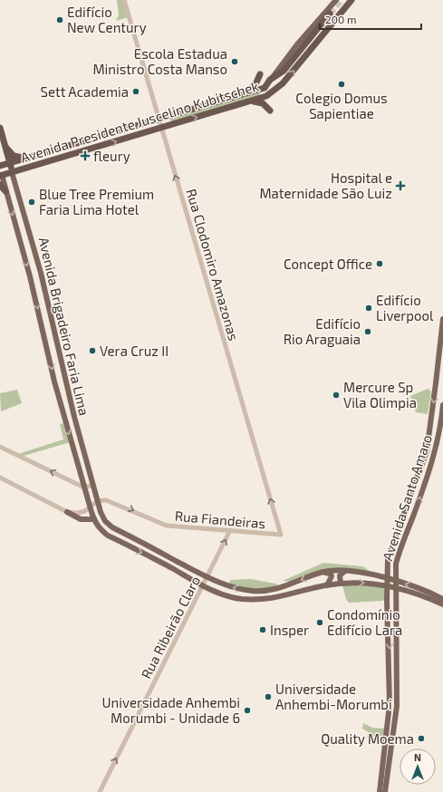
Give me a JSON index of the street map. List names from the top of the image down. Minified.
{"streets":{"highway":["Avenida Presidente Juscelino Kubitschek","Avenida Brigadeiro Faria Lima"],"main road":["Avenida Santo Amaro"],"street":["Rua Clodomiro Amazonas","Rua Fiandeiras","Rua Ribeirão Claro"]},"crossings":[["Avenida Presidente Juscelino Kubitschek","Rua Clodomiro Amazonas"],["Avenida Presidente Juscelino Kubitschek","Avenida Brigadeiro Faria Lima"],["Rua Clodomiro Amazonas","Rua Fiandeiras"],["Avenida Brigadeiro Faria Lima","Avenida Santo Amaro"],["Avenida Brigadeiro Faria Lima","Rua Fiandeiras"],["Avenida Brigadeiro Faria Lima","Rua Ribeirão Claro"],["Rua Fiandeiras","Rua Ribeirão Claro"]],"one_way":["Rua Clodomiro Amazonas","Avenida Brigadeiro Faria Lima","Rua Fiandeiras","Rua Ribeirão Claro"],"places":{"other":["Edifício New Century","Escola Estadua Ministro Costa Manso","Colegio Domus Sapientiae","Sett Academia","Blue Tree Premium Faria Lima Hotel","Concept Office","Edifício Liverpool","Edifício Rio Araguaia","Vera Cruz II","Mercure Sp Vila Olimpia","Condomínio Edifício Lara","Insper","Universidade Anhembi-Morumbi","Universidade Anhembi Morumbi - Unidade 6","Quality Moema"],"health":["fleury","Hospital e Maternidade São Luiz"]},"scale_bar":"200 m","north":"top"}
